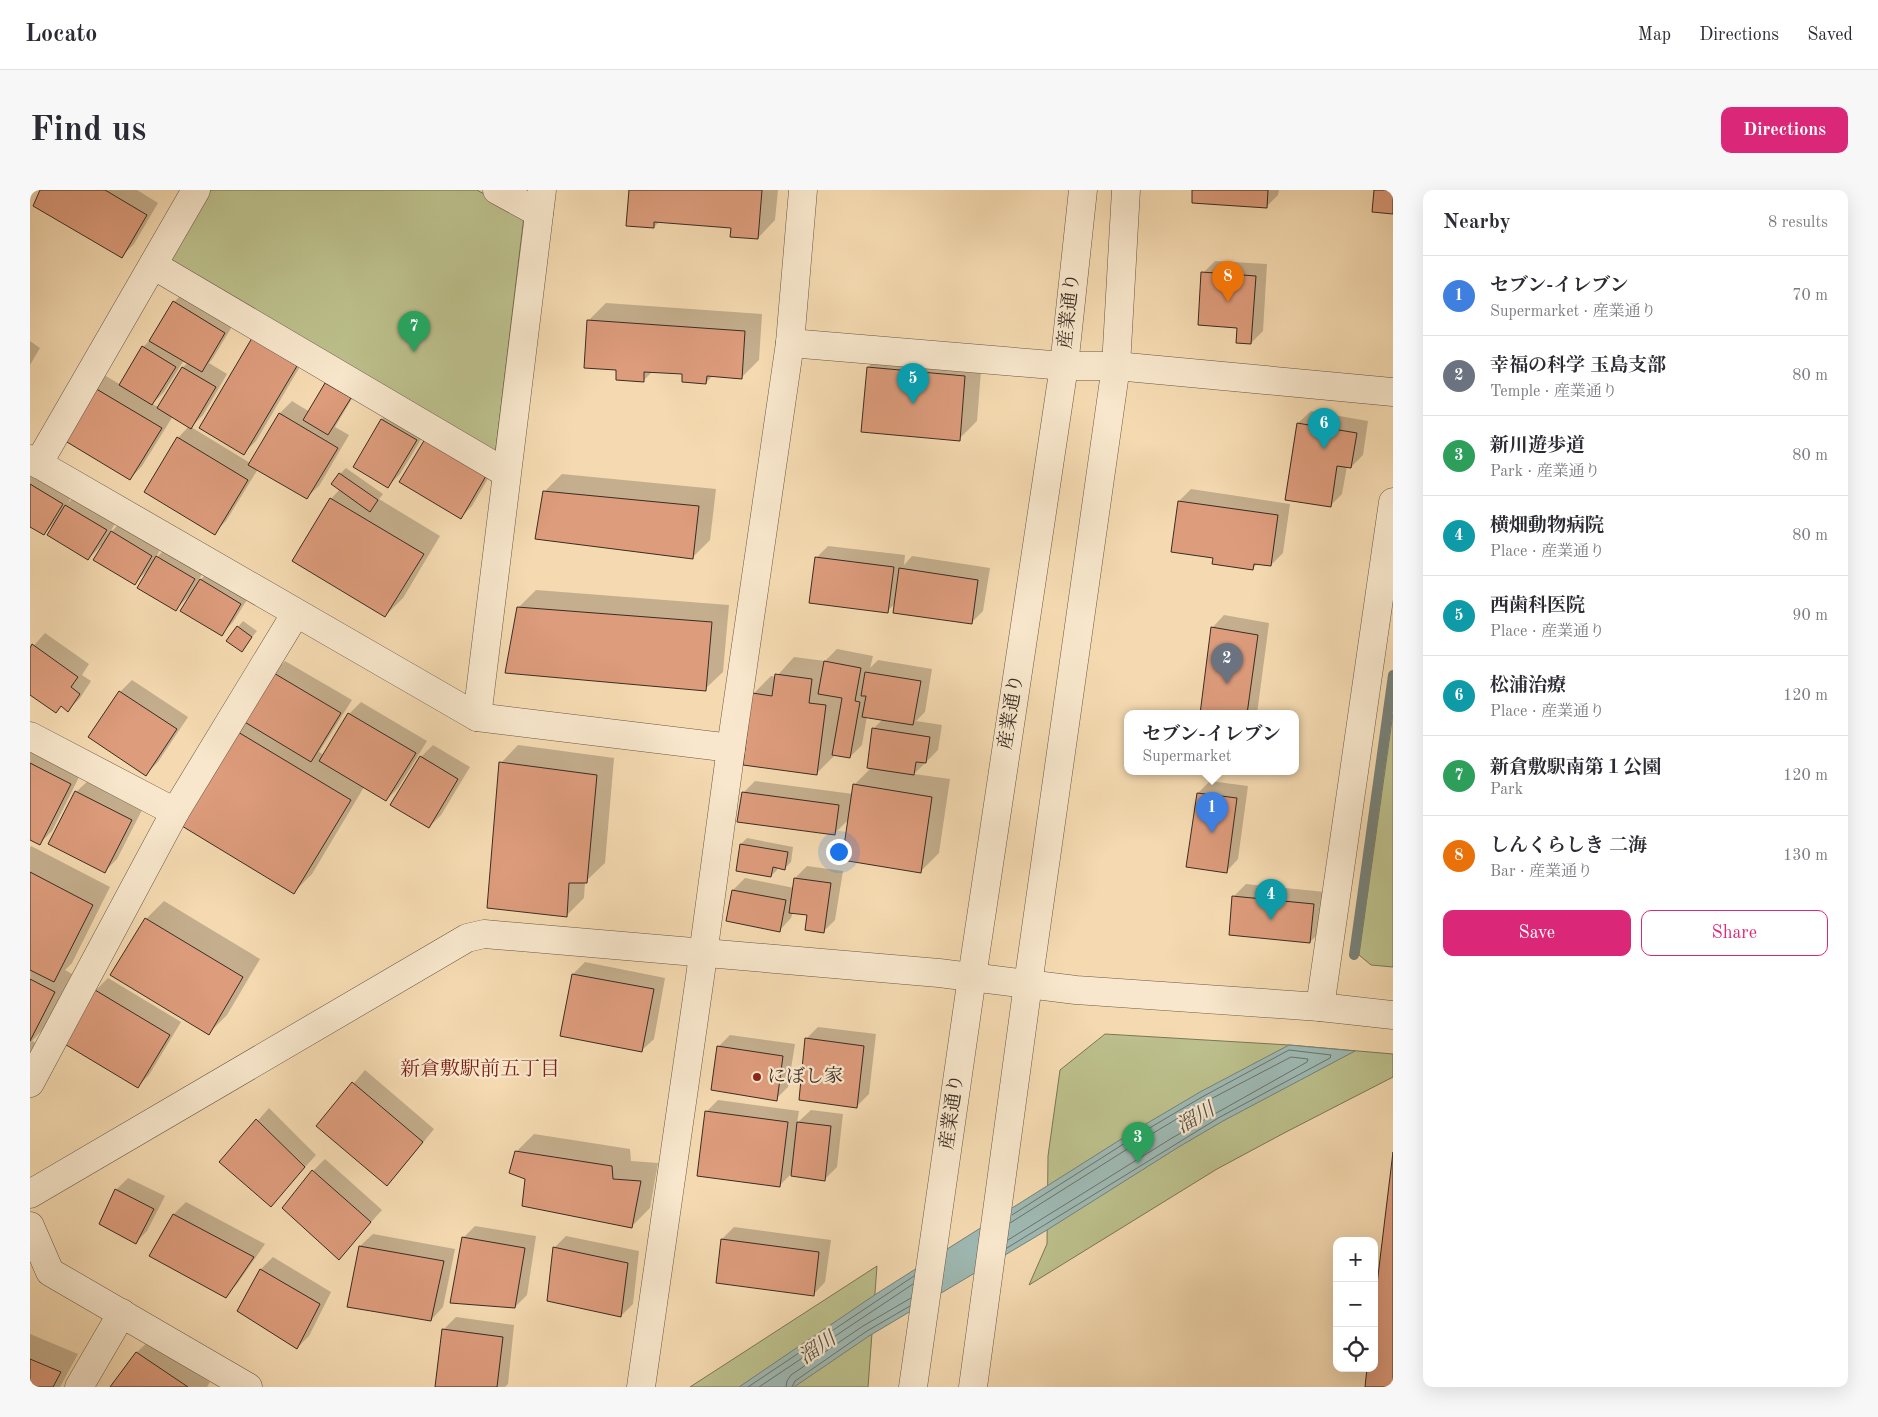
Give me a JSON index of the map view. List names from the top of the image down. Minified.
{"streets":{"street":["産業通り"]},"districts":["新倉敷駅前五丁目"],"water":["溜川"],"places":["にぼし家"],"page":{"header":"Locato","nav":["Map","Directions","Saved"],"buttons":["Directions",["Save","Share"]],"title":"Find us","heading":["Nearby","8 results"],"list":[{"mark":"1","name":"セブン-イレブン","note":"Supermarket · 産業通り","value":"70 m"},{"mark":"2","name":"幸福の科学 玉島支部","note":"Temple · 産業通り","value":"80 m"},{"mark":"3","name":"新川遊歩道","note":"Park · 産業通り","value":"80 m"},{"mark":"4","name":"横畑動物病院","note":"Place · 産業通り","value":"80 m"},{"mark":"5","name":"西歯科医院","note":"Place · 産業通り","value":"90 m"},{"mark":"6","name":"松浦治療","note":"Place · 産業通り","value":"120 m"},{"mark":"7","name":"新倉敷駅南第１公園","note":"Park","value":"120 m"},{"mark":"8","name":"しんくらしき 二海","note":"Bar · 産業通り","value":"130 m"}],"pins":["8","7","5","6","2","1","4","3"],"popup":["セブン-イレブン","Supermarket"],"map_buttons":["+","−"]}}
